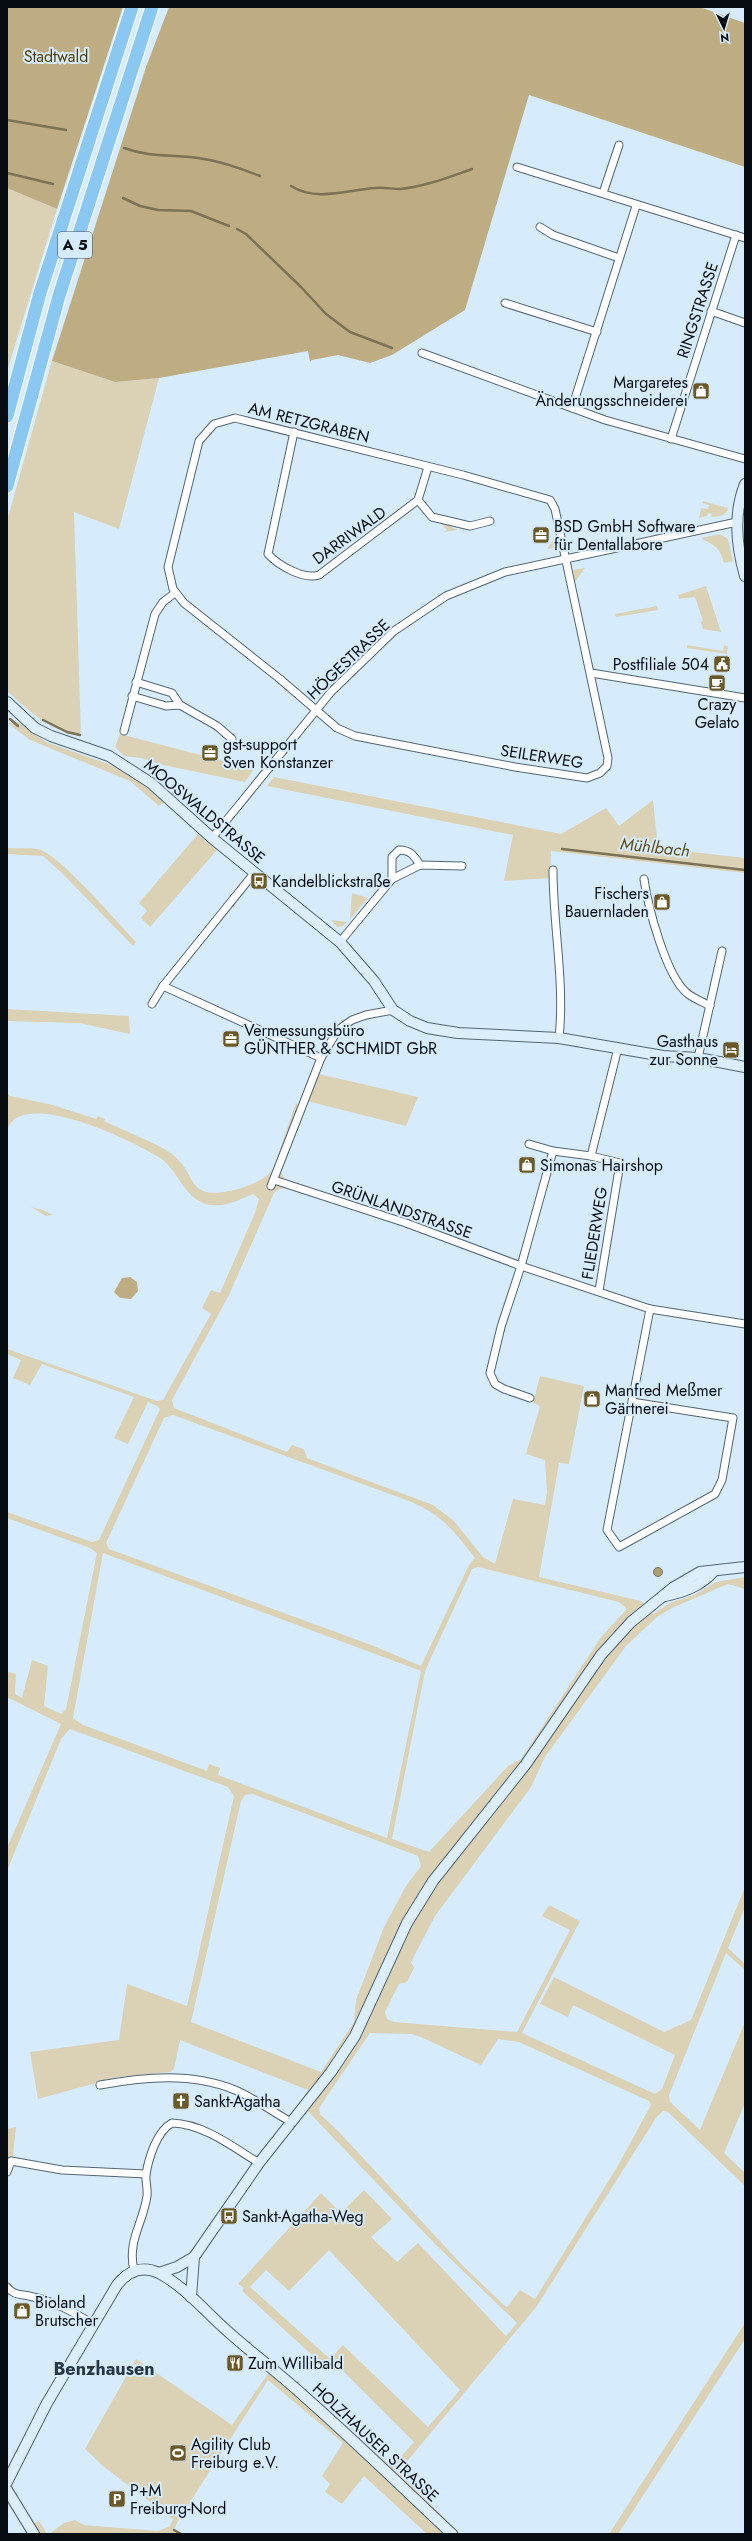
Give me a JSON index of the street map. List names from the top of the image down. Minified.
{"streets":{"highway":["A 5"],"street":["RINGSTRASSE","AM RETZGRABEN","DARRIWALD","HÖGESTRASSE","SEILERWEG","MOOSWALDSTRASSE","GRÜNLANDSTRASSE","FLIEDERWEG","HOLZHAUSER STRASSE"]},"crossings":[["AM RETZGRABEN","DARRIWALD"],["AM RETZGRABEN","HÖGESTRASSE"],["AM RETZGRABEN","SEILERWEG"],["HÖGESTRASSE","SEILERWEG"],["HÖGESTRASSE","MOOSWALDSTRASSE"],["GRÜNLANDSTRASSE","FLIEDERWEG"]],"districts":["Benzhausen"],"water":["Mühlbach"],"parks":["Stadtwald"],"places":{"shop":["Margaretes Änderungsschneiderei","Fischers Bauernladen","Simonas Hairshop","Manfred Meßmer Gärtnerei","Bioland Brutscher"],"office":["BSD GmbH Software für Dentallabore","gst-support Sven Konstanzer","Vermessungsbüro GÜNTHER & SCHMIDT GbR"],"public building":["Postfiliale 504"],"cafe":["Crazy Gelato"],"bus stop":["Kandelblickstraße","Sankt-Agatha-Weg"],"hotel":["Gasthaus zur Sonne"],"church":["Sankt-Agatha"],"restaurant":["Zum Willibald"],"sports":["Agility Club Freiburg e.V."],"parking":["P+M Freiburg-Nord"]},"north":"bottom"}
